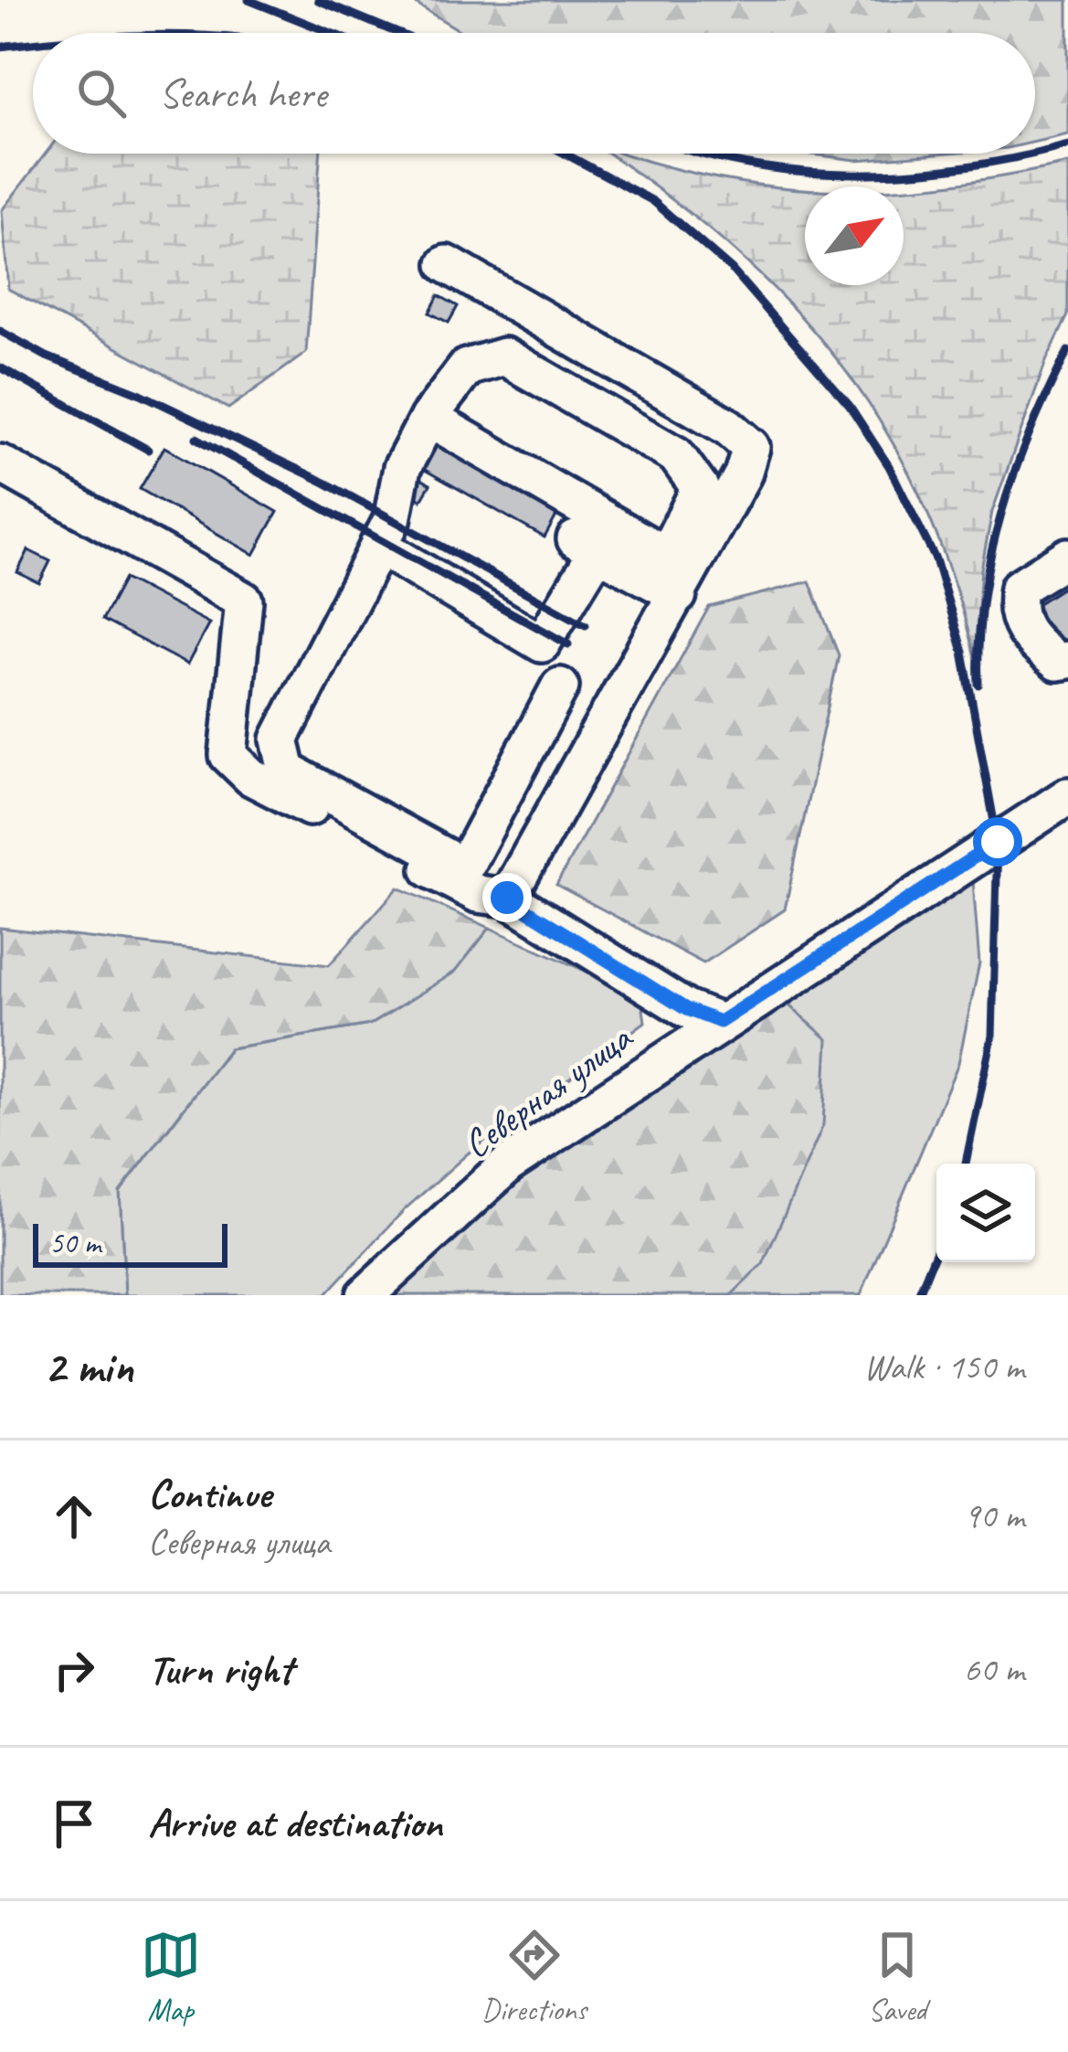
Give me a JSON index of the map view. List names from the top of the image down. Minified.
{"streets":{"street":["Северная улица"]},"scale_bar":"50 m","north":"top right","page":{"search":"Search here","scale":"50 m","heading":["2 min","Walk · 150 m"],"list":[["Continue","Северная улица","90 m"],["Turn right","60 m"],"Arrive at destination"],"nav":["Map","Directions","Saved"]}}
